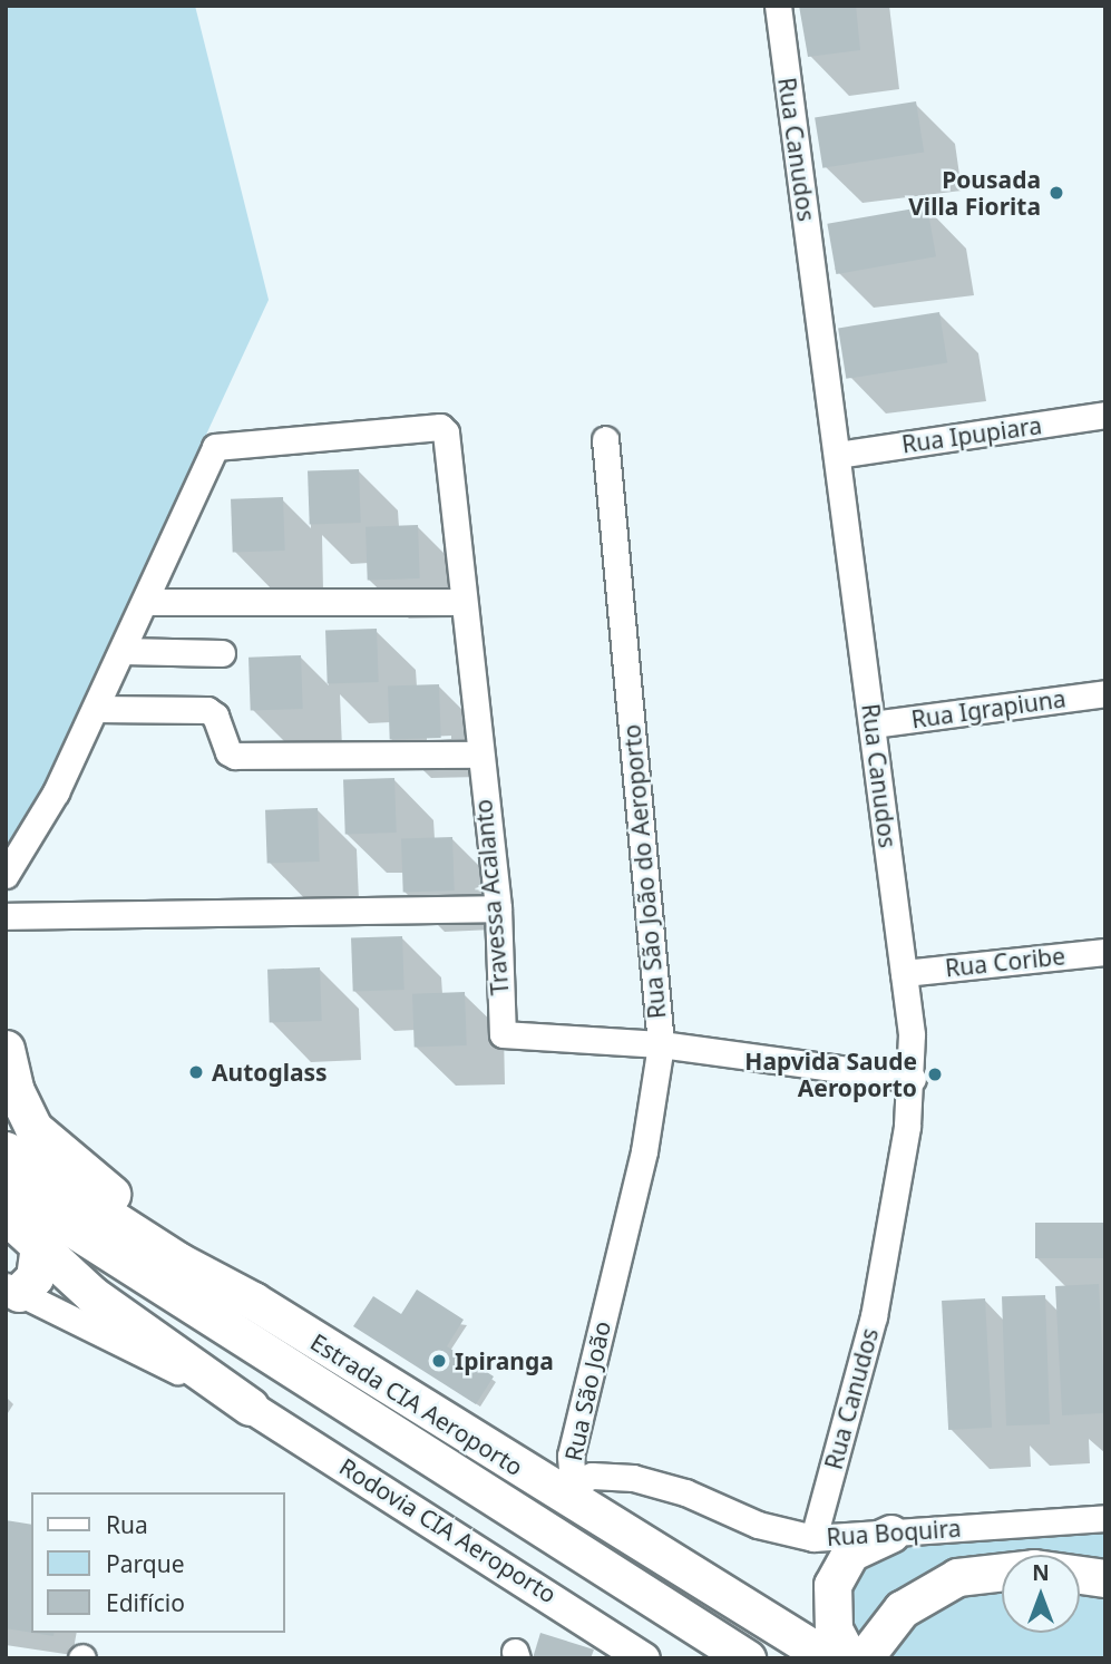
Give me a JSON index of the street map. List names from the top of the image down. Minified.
{"streets":{"highway":["Estrada CIA Aeroporto"],"main road":["Rodovia CIA Aeroporto"],"street":["Rua Canudos","Rua Ipupiara","Rua Igrapiuna","Rua São João do Aeroporto","Travessa Acalanto","Rua Coribe","Rua São João","Rua Boquira"]},"crossings":[["Rua Canudos","Rua Ipupiara"],["Rua Canudos","Rua Igrapiuna"],["Rua Canudos","Rua Coribe"],["Rua Canudos","Rua Boquira"],["Rua São João do Aeroporto","Travessa Acalanto"],["Rua São João do Aeroporto","Rua São João"],["Rua São João","Estrada CIA Aeroporto"],["Rua São João","Rua Boquira"],["Estrada CIA Aeroporto","Rua Boquira"]],"places":["Pousada Villa Fiorita","Autoglass","Hapvida Saude Aeroporto","Ipiranga"],"legend":["Rua","Parque","Edifício"],"north":"top"}
